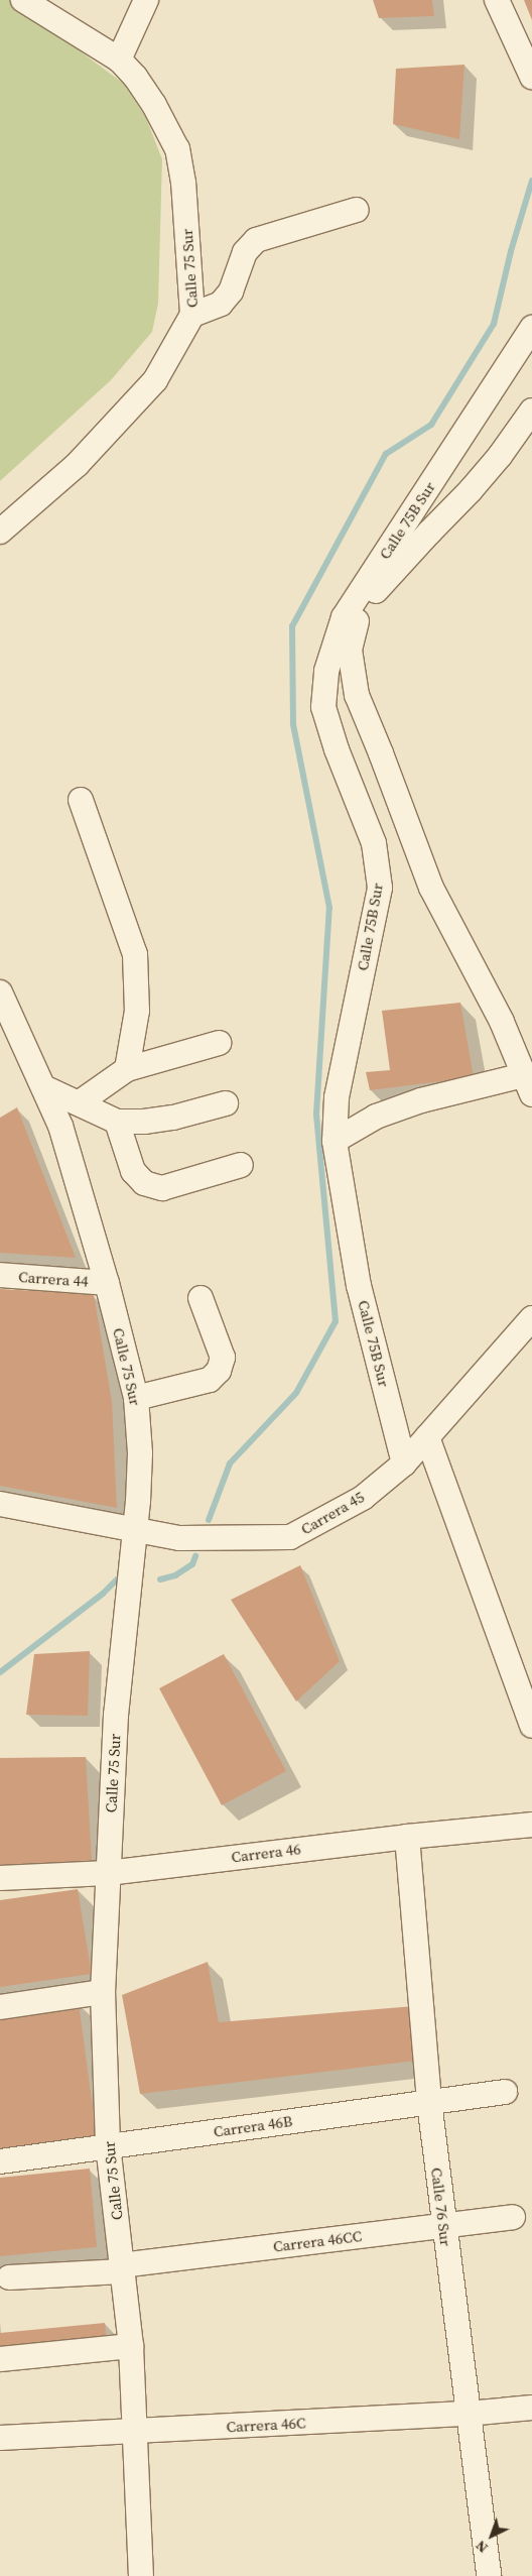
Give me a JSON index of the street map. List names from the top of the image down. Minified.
{"streets":{"street":["Calle 75 Sur","Calle 75B Sur","Carrera 44","Carrera 45","Carrera 46","Carrera 46B","Calle 76 Sur","Carrera 46CC","Carrera 46C"]},"crossings":[["Calle 75 Sur","Carrera 44"],["Calle 75 Sur","Carrera 45"],["Calle 75 Sur","Carrera 46"],["Calle 75 Sur","Carrera 46B"],["Calle 75 Sur","Carrera 46CC"],["Calle 75 Sur","Carrera 46C"],["Calle 75B Sur","Carrera 45"],["Carrera 46","Calle 76 Sur"],["Carrera 46B","Calle 76 Sur"],["Calle 76 Sur","Carrera 46CC"],["Calle 76 Sur","Carrera 46C"]],"north":"bottom left"}
